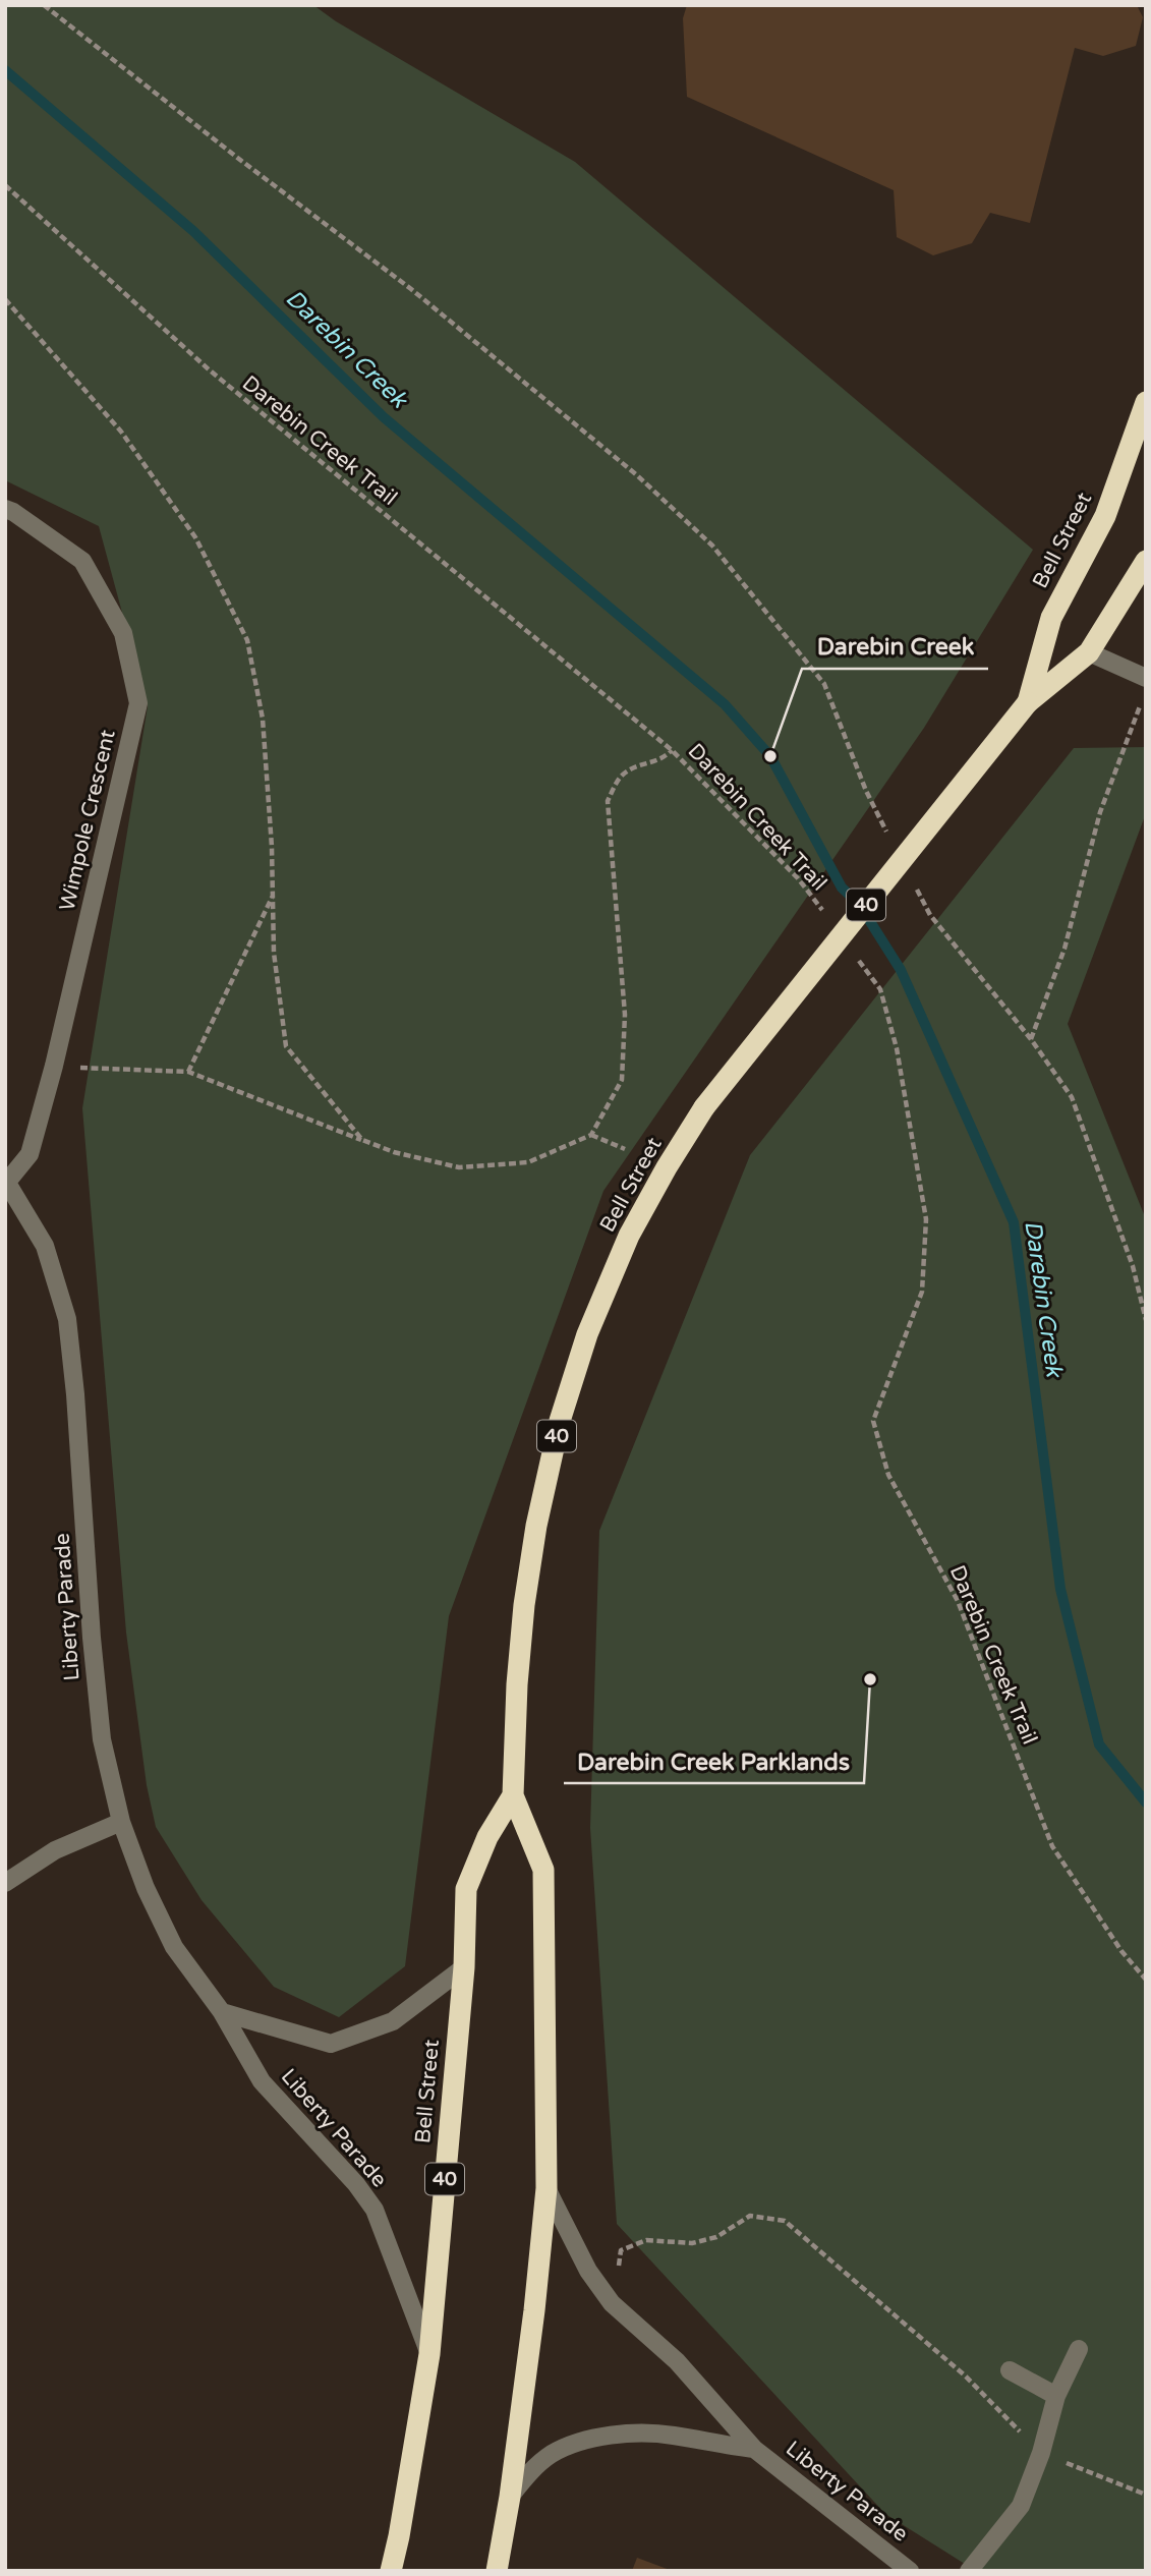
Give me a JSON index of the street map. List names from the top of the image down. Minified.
{"streets":{"highway":["Bell Street","40"],"street":["Wimpole Crescent","Liberty Parade"],"path":["Darebin Creek Trail"]},"crossings":[["Bell Street","Liberty Parade"],["Wimpole Crescent","Liberty Parade"]],"water":["Darebin Creek"],"places":["Darebin Creek","Darebin Creek Parklands"]}
